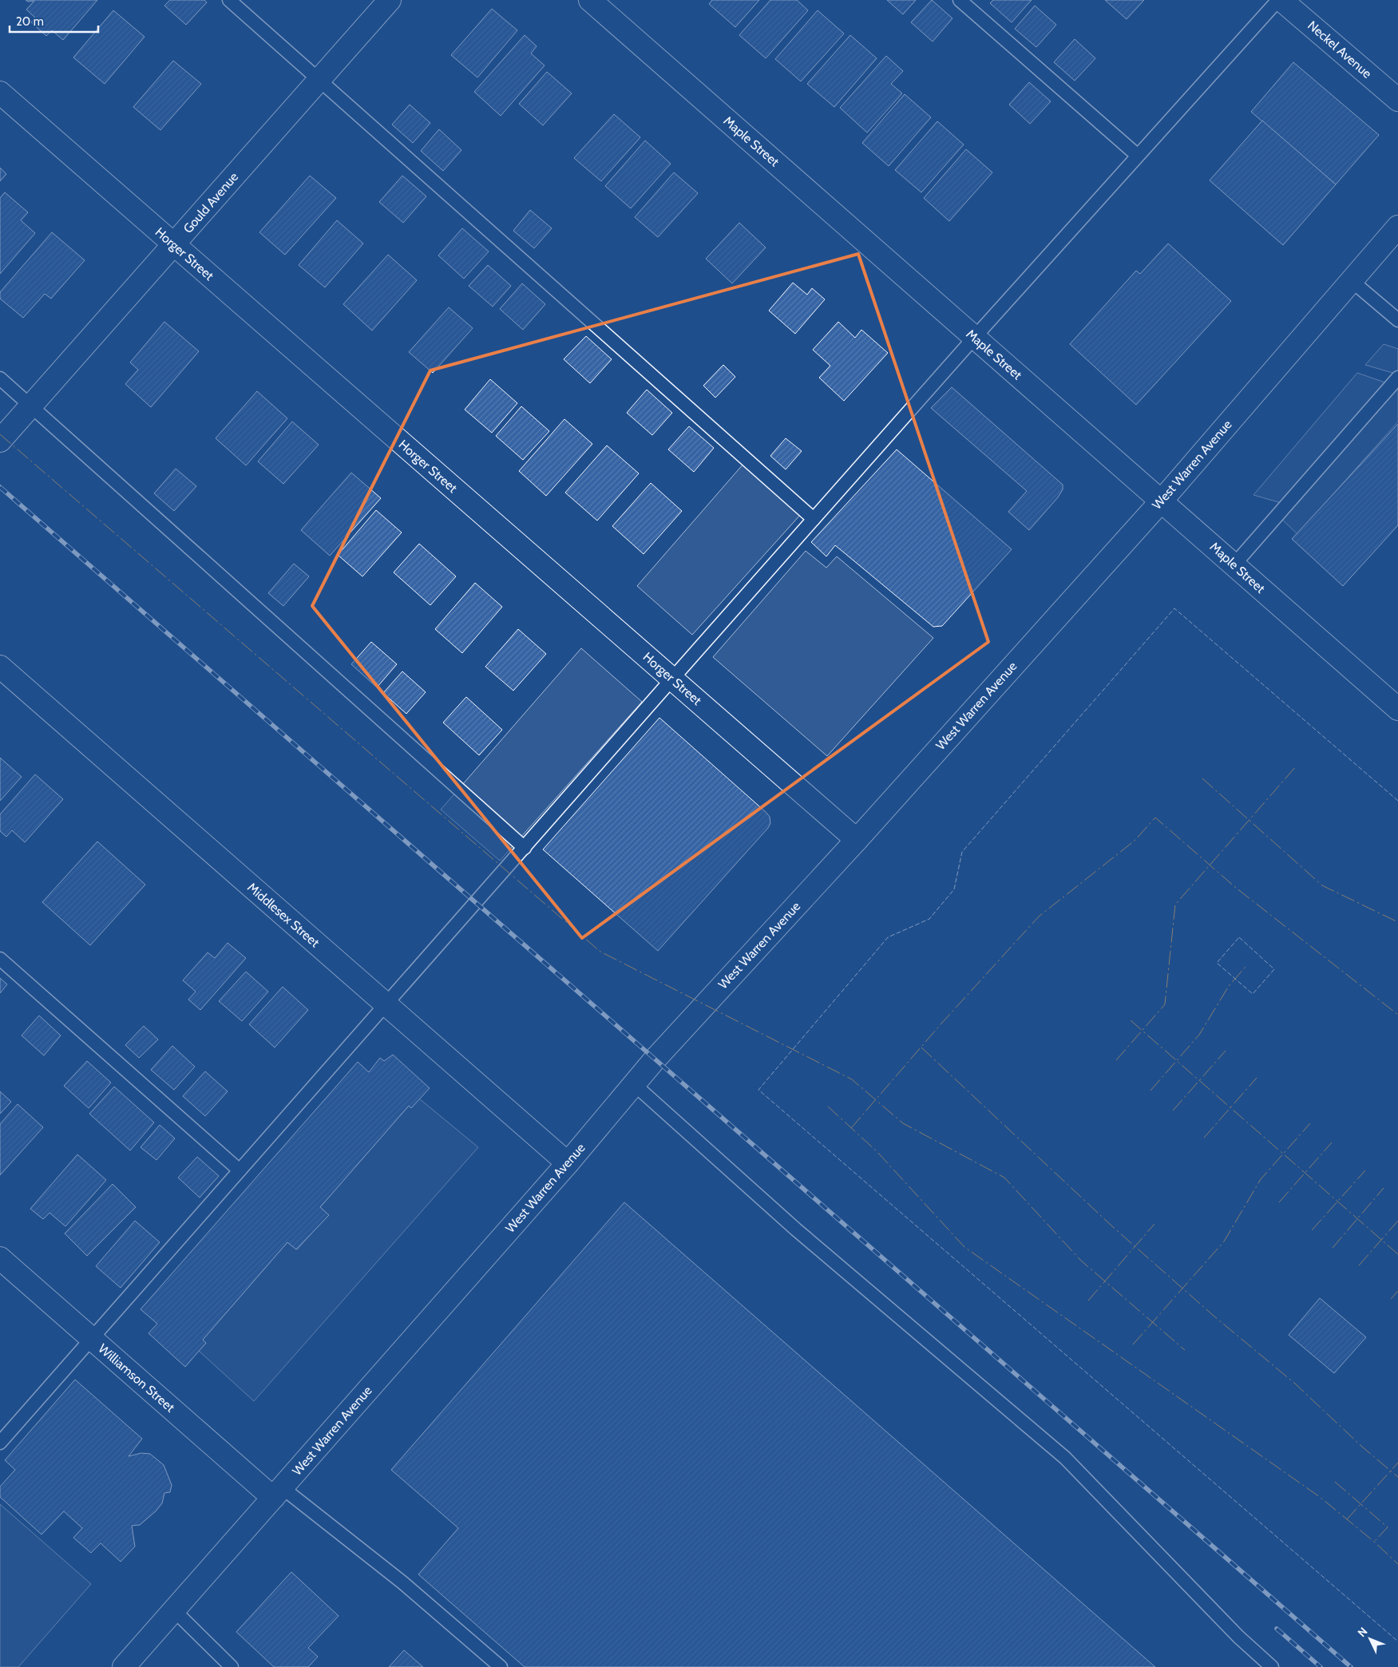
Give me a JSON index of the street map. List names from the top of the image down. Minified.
{"streets":{"street":["Neckel Avenue","Maple Street","Gould Avenue","Horger Street","West Warren Avenue","Middlesex Street","Williamson Street"]},"crossings":[["Maple Street","West Warren Avenue"],["Gould Avenue","Horger Street"],["Horger Street","West Warren Avenue"],["West Warren Avenue","Middlesex Street"],["West Warren Avenue","Williamson Street"]],"scale_bar":"20 m","north":"top left"}
